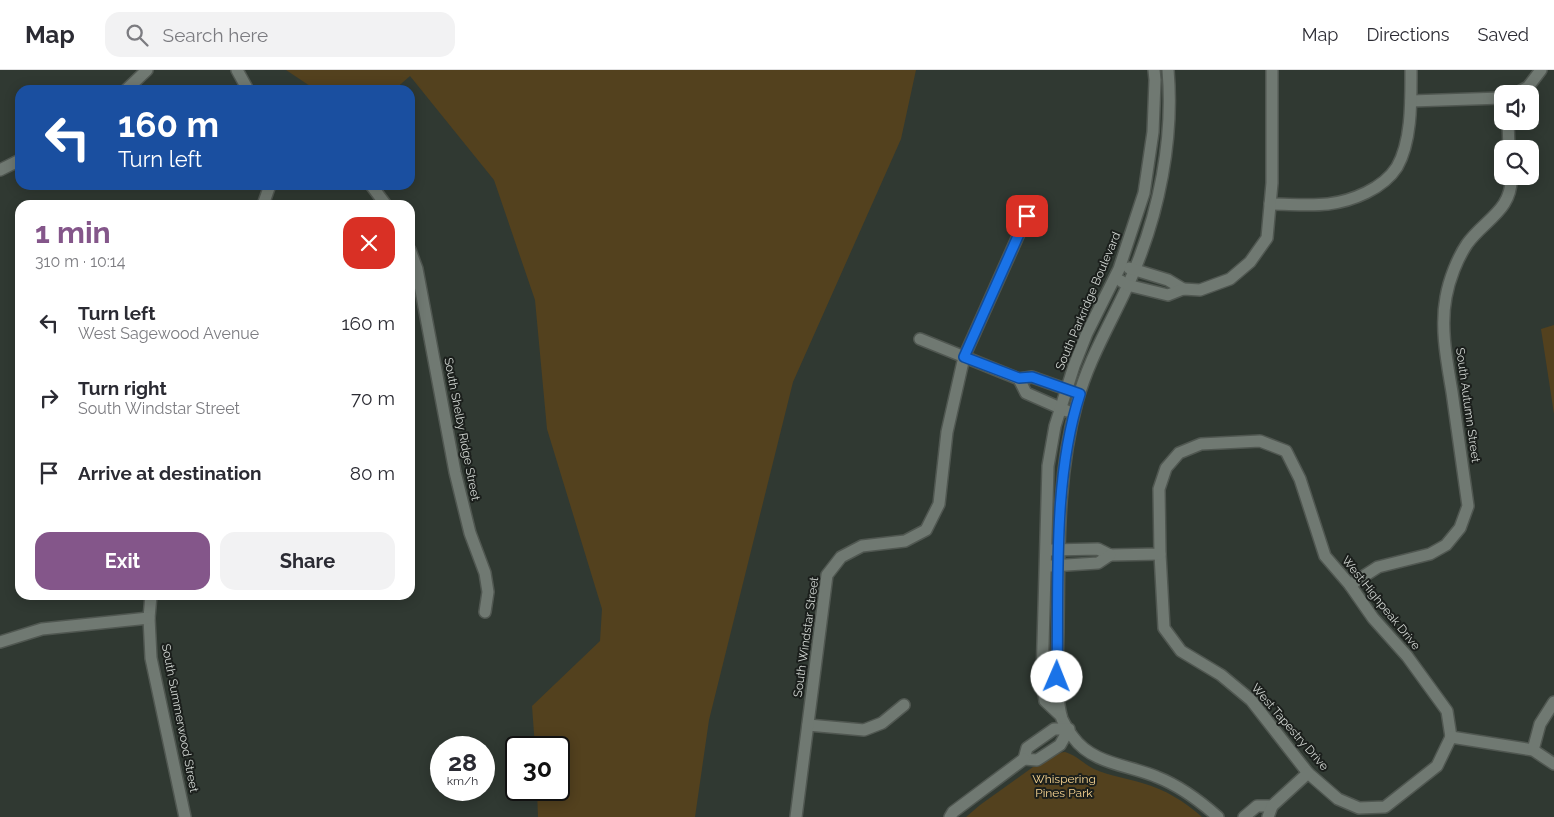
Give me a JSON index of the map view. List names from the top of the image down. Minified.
{"streets":{"street":["South Parkridge Boulevard","South Autumn Street","South Shelby Ridge Street","West Highpeak Drive","South Windstar Street","South Summerwood Street","West Tapestry Drive"]},"crossings":[["South Autumn Street","West Highpeak Drive"],["West Highpeak Drive","West Tapestry Drive"]],"parks":["Whispering Pines Park"],"page":{"header":"Map","search":"Search here","nav":["Map","Directions","Saved"],"turn":["160 m","Turn left"],"heading":["1 min","310 m · 10:14"],"list":[{"name":"Turn left","note":"West Sagewood Avenue","value":"160 m"},{"name":"Turn right","note":"South Windstar Street","value":"70 m"},{"name":"Arrive at destination","value":"80 m"}],"buttons":["Exit","Share"],"speed":"28 km/h","limit":"30"}}
